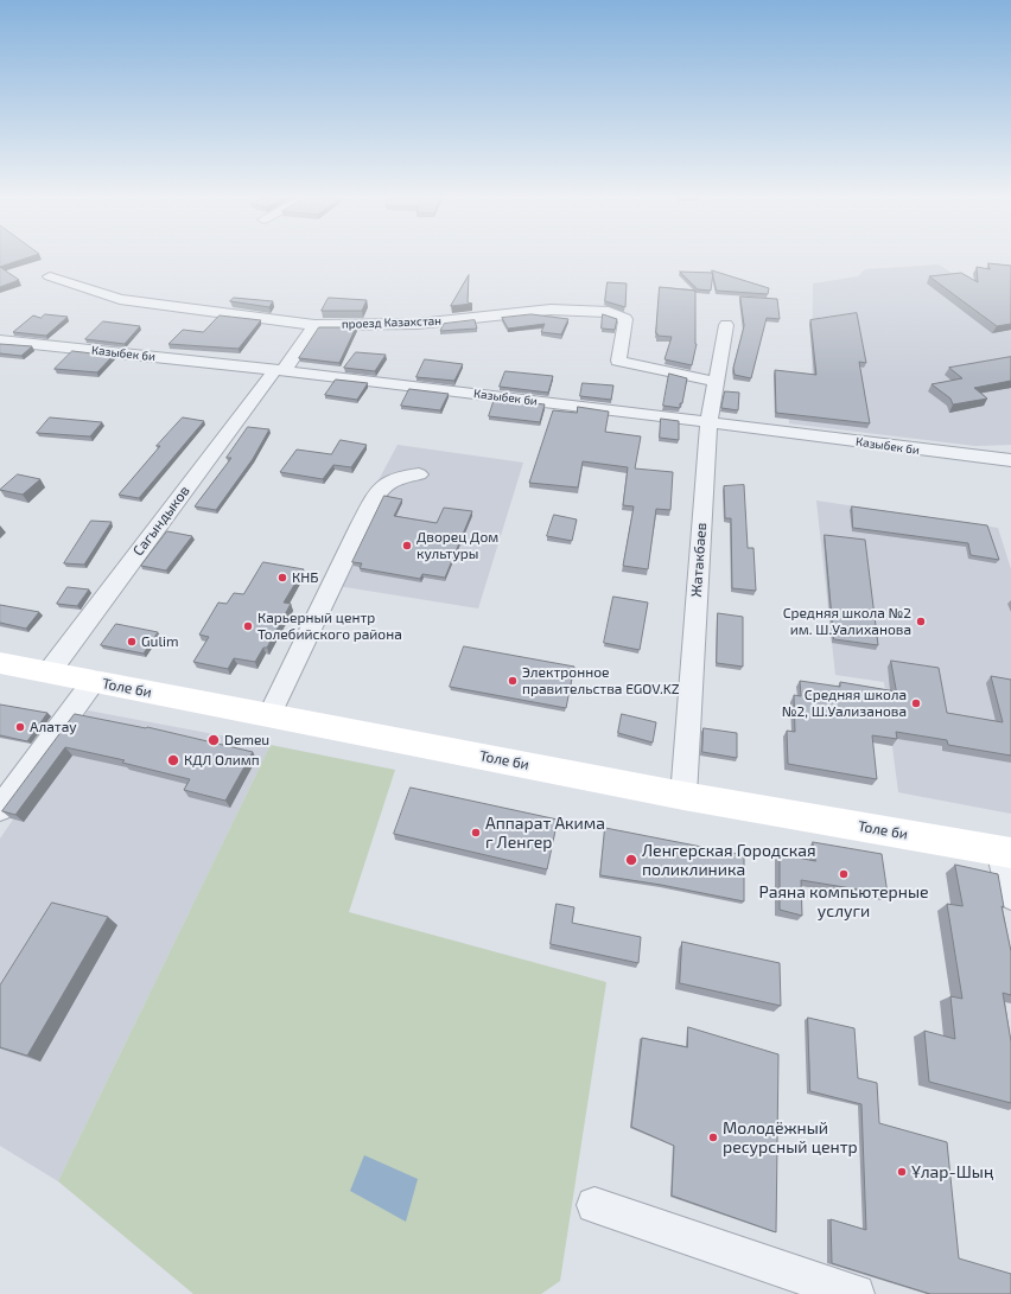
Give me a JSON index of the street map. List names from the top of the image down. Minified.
{"streets":{"main road":["Толе би"],"street":["проезд Казахстан","Казыбек би","Сагындыков","Жатакбаев"]},"crossings":[["проезд Казахстан","Сагындыков"],["проезд Казахстан","Жатакбаев"],["Казыбек би","Сагындыков"],["Казыбек би","Жатакбаев"],["Сагындыков","Толе би"],["Жатакбаев","Толе би"]],"places":["Дворец Дом культуры","КНБ","Средняя школа №2 им. Ш.Уалиханова","Карьерный центр Толебийского района","Gulim","Электронное правительства EGOV.KZ","Средняя школа №2, Ш.Уализанова","Алатау","Demeu","КДЛ Олимп","Аппарат Акима г Ленгер","Ленгерская Городская поликлиника","Раяна компьютерные услуги","Молодёжный ресурсный центр","Ұлар-Шың"]}
